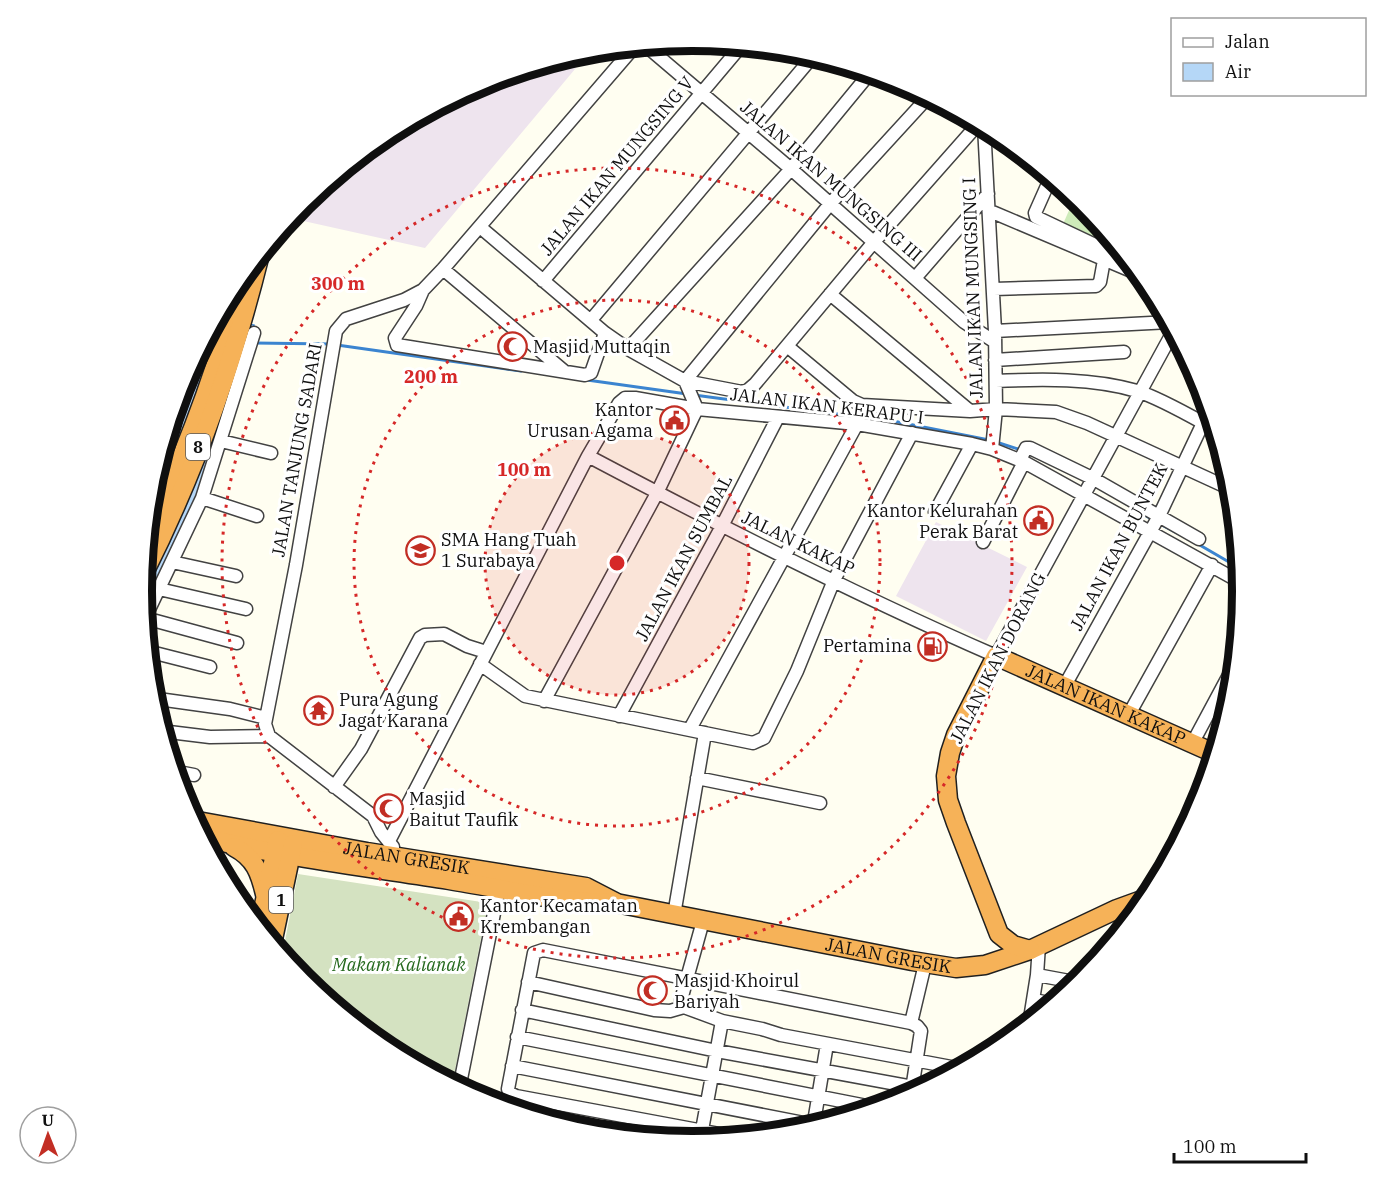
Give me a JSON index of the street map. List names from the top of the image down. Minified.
{"streets":{"highway":["8","JALAN IKAN DORANG","JALAN IKAN KAKAP","JALAN GRESIK","1"],"street":["JALAN IKAN MUNGSING V","JALAN IKAN MUNGSING III","JALAN IKAN MUNGSING I","JALAN IKAN KERAPU I","JALAN TANJUNG SADARI","JALAN KAKAP","JALAN IKAN BUNTEK","JALAN IKAN SUMBAL"]},"crossings":[["JALAN IKAN MUNGSING V","JALAN IKAN MUNGSING III"],["JALAN IKAN MUNGSING III","JALAN IKAN MUNGSING I"],["JALAN IKAN MUNGSING I","JALAN IKAN KERAPU I"],["JALAN IKAN KERAPU I","JALAN KAKAP"],["JALAN IKAN KERAPU I","JALAN IKAN BUNTEK"],["JALAN IKAN KERAPU I","JALAN IKAN SUMBAL"],["JALAN IKAN KERAPU I","JALAN IKAN DORANG"],["JALAN KAKAP","JALAN IKAN SUMBAL"],["JALAN KAKAP","JALAN IKAN DORANG"],["JALAN KAKAP","JALAN IKAN KAKAP"],["JALAN IKAN BUNTEK","JALAN IKAN KAKAP"],["JALAN IKAN DORANG","JALAN IKAN KAKAP"],["JALAN GRESIK","1"]],"parks":["Makam Kalianak"],"places":{"mosque":["Masjid Muttaqin","Masjid Baitut Taufik","Masjid Khoirul Bariyah"],"public building":["Kantor Urusan Agama","Kantor Kelurahan Perak Barat","Kantor Kecamatan Krembangan"],"school or university":["SMA Hang Tuah 1 Surabaya"],"fuel station":["Pertamina"],"temple":["Pura Agung Jagat Karana"]},"legend":["Jalan","Air"],"scale_bar":"100 m","north":"top","rings":["300 m","200 m","100 m"]}
